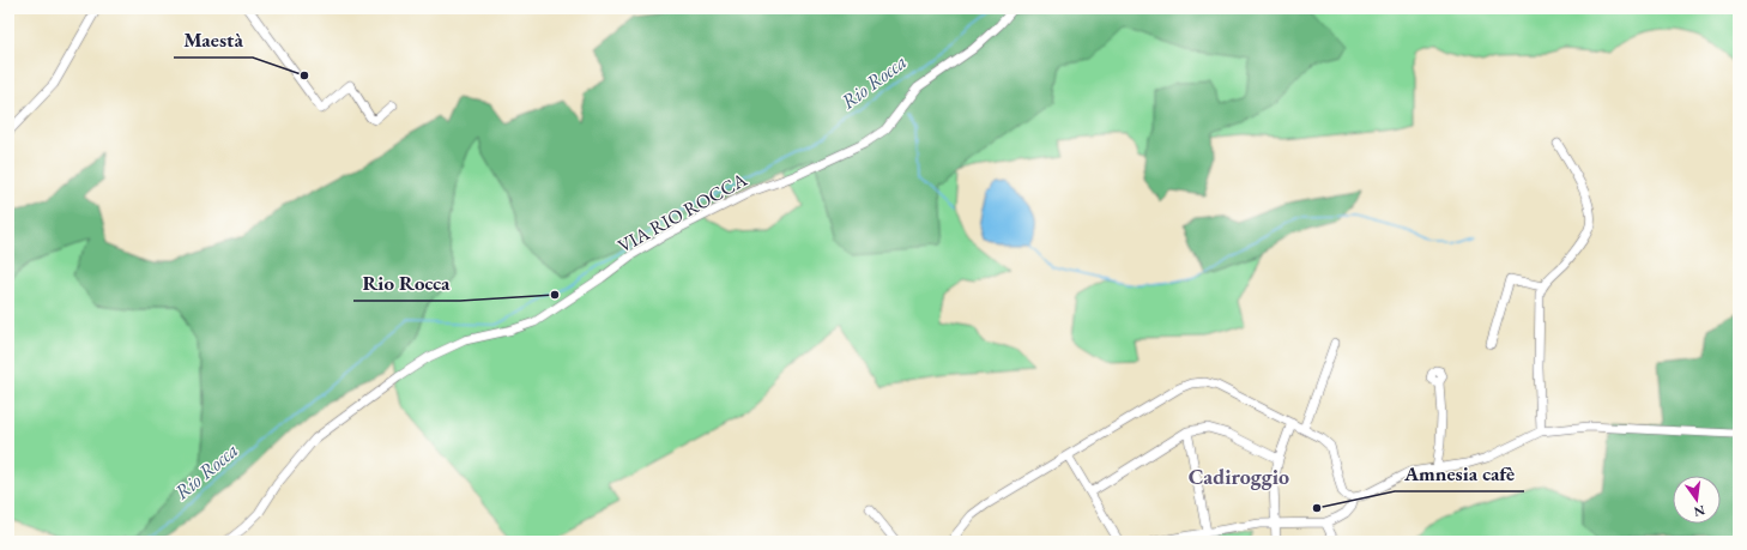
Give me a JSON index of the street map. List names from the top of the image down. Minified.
{"streets":{"street":["VIA RIO ROCCA"]},"districts":["Cadiroggio"],"water":["Rio Rocca"],"places":["Maestà","Rio Rocca","Amnesia cafè"],"north":"bottom"}
